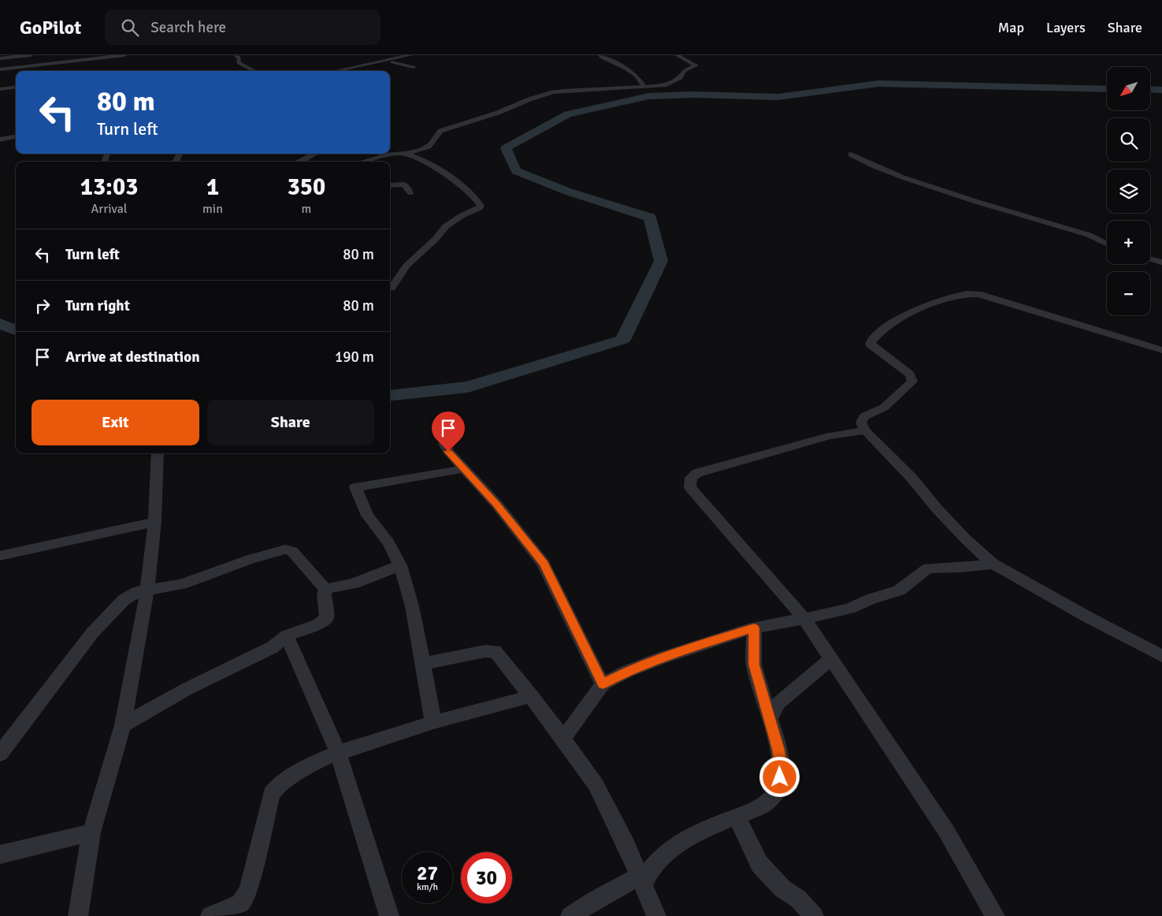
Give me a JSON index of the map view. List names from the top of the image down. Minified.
{"north":"bottom left","page":{"header":"GoPilot","search":"Search here","nav":["Map","Layers","Share"],"map_buttons":["+","−"],"turn":["80 m","Turn left"],"eta":["13:03","Arrival","1","min","350","m"],"list":[{"name":"Turn left","value":"80 m"},{"name":"Turn right","value":"80 m"},{"name":"Arrive at destination","value":"190 m"}],"buttons":["Exit","Share"],"speed":"27 km/h","limit":"30"}}
